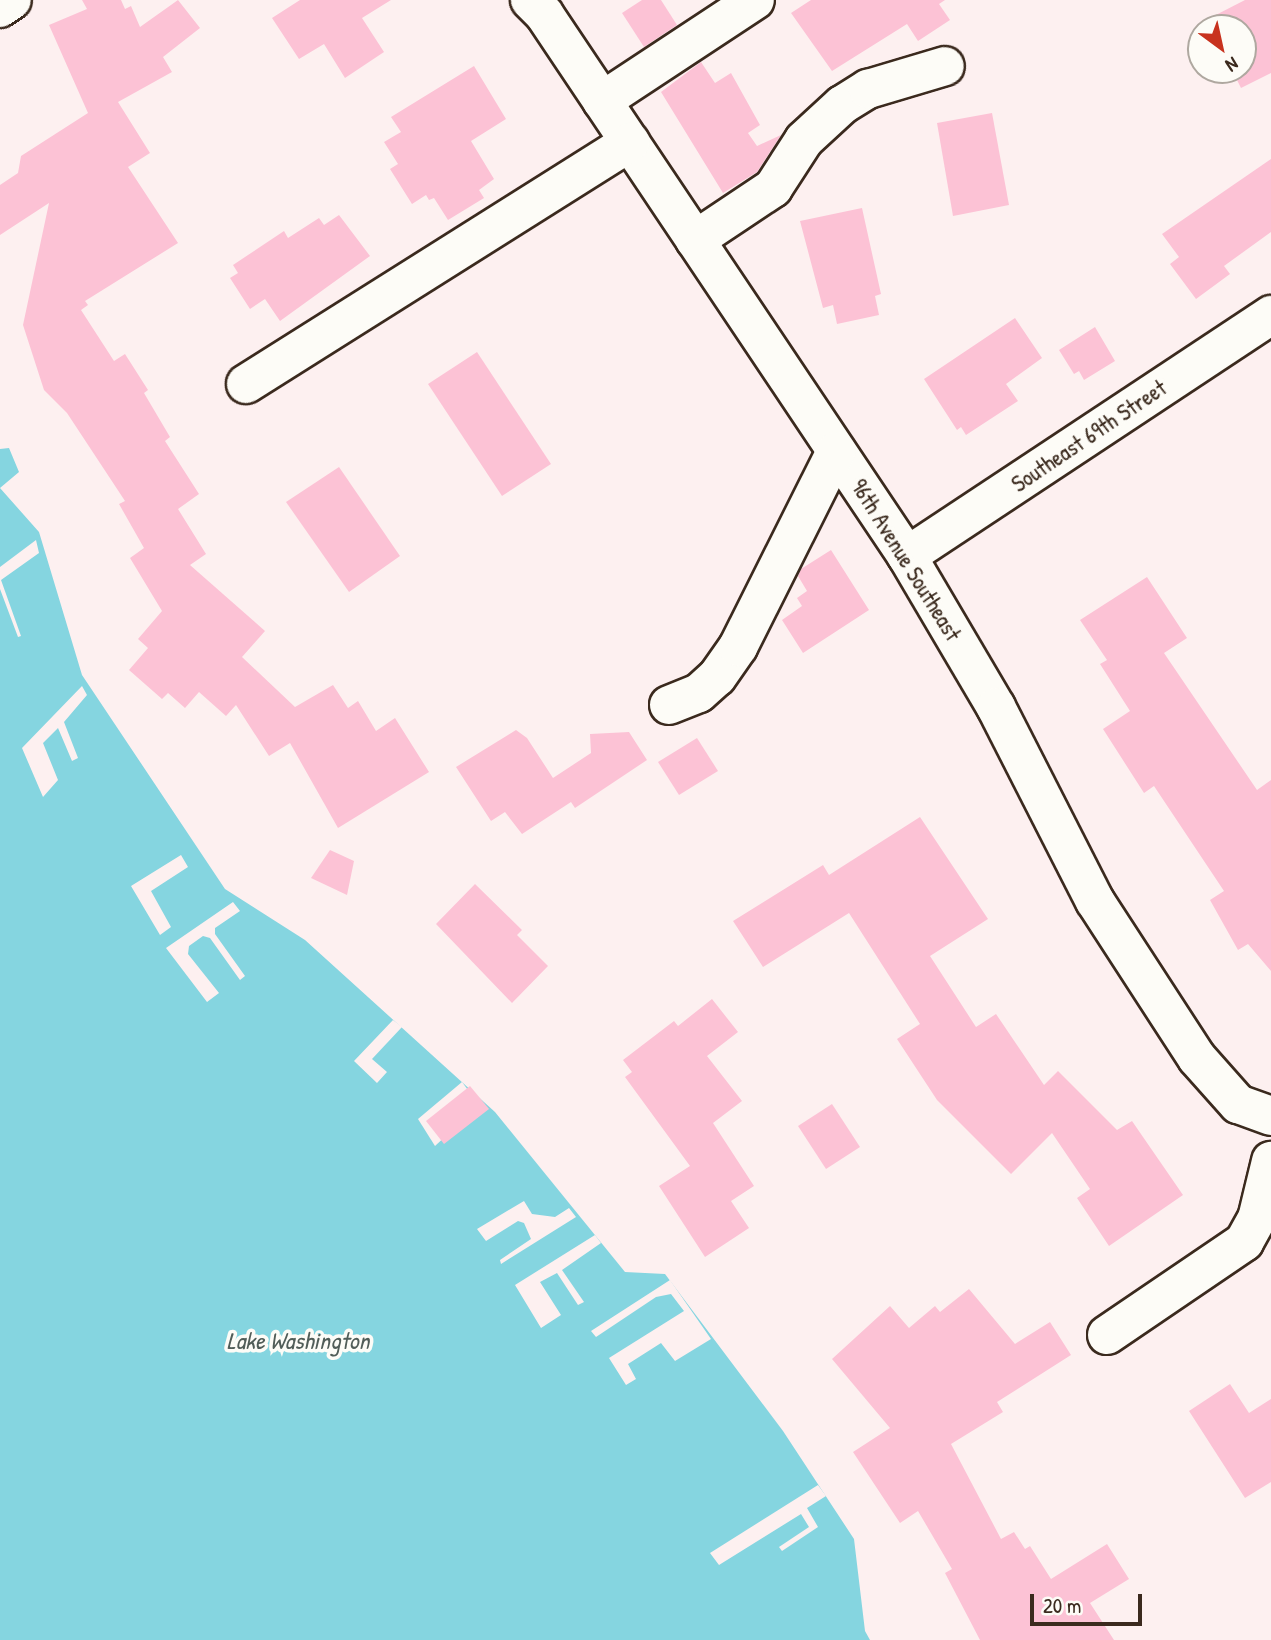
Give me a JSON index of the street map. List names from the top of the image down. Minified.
{"streets":{"street":["Southeast 69th Street","96th Avenue Southeast"]},"crossings":[["Southeast 69th Street","96th Avenue Southeast"]],"water":["Lake Washington"],"scale_bar":"20 m","north":"bottom right"}
